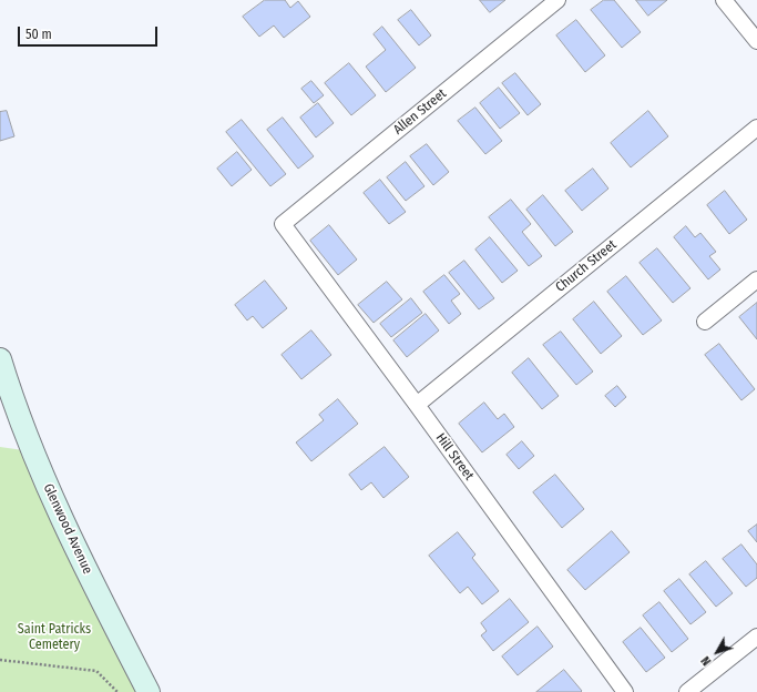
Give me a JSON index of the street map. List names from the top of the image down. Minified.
{"streets":{"street":["Allen Street","Church Street","Hill Street","Glenwood Avenue"]},"crossings":[["Allen Street","Hill Street"],["Church Street","Hill Street"]],"parks":["Saint Patricks Cemetery"],"scale_bar":"50 m","north":"bottom left"}
